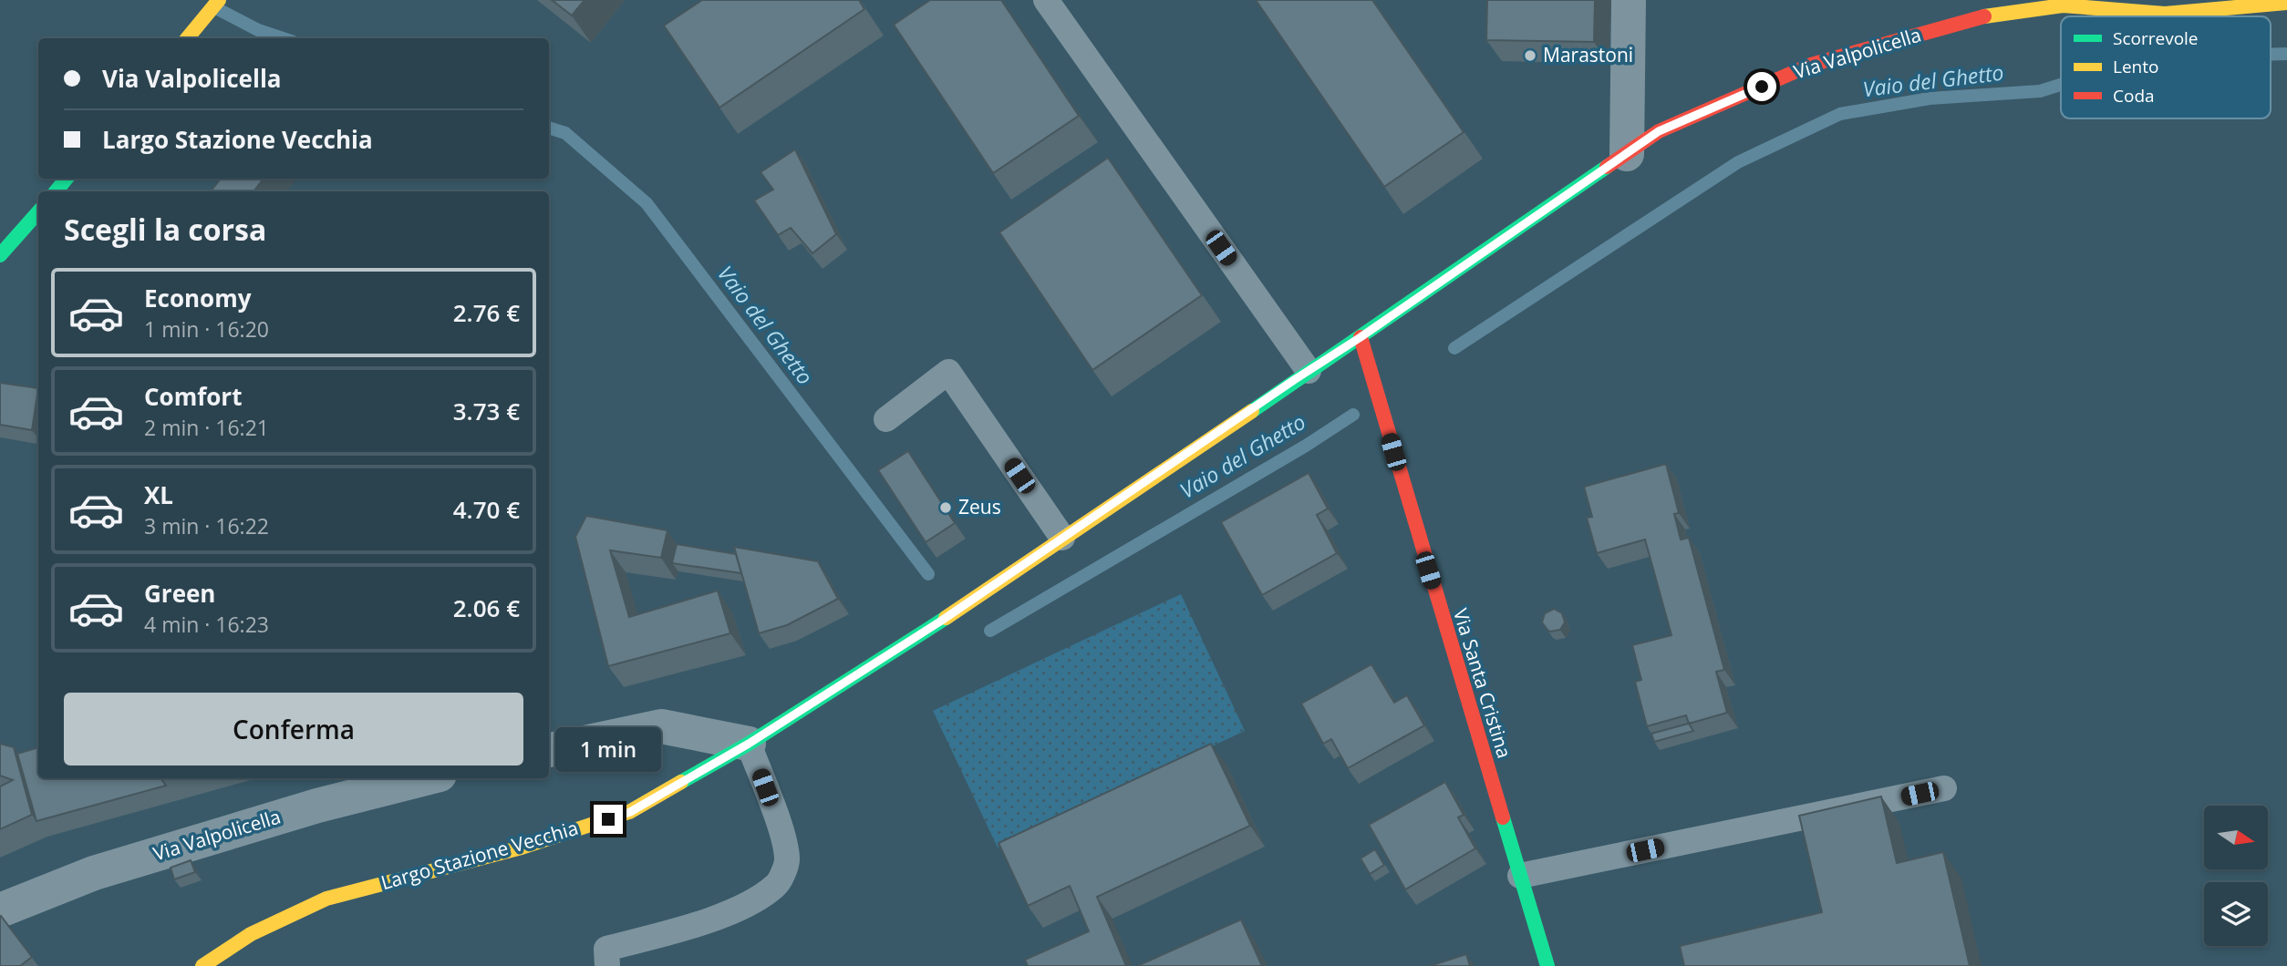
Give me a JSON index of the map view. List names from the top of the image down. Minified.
{"streets":{"main road":["Via Valpolicella","Via Santa Cristina","Largo Stazione Vecchia"]},"crossings":[["Via Valpolicella","Via Santa Cristina"],["Via Valpolicella","Largo Stazione Vecchia"]],"water":["Vaio del Ghetto"],"places":["Marastoni","Zeus"],"legend":["Scorrevole","Lento","Coda"],"north":"right","page":{"banner":["Via Valpolicella","Largo Stazione Vecchia"],"heading":"Scegli la corsa","list":[{"name":"Economy","note":"1 min · 16:20","value":"2.76 €"},{"name":"Comfort","note":"2 min · 16:21","value":"3.73 €"},{"name":"XL","note":"3 min · 16:22","value":"4.70 €"},{"name":"Green","note":"4 min · 16:23","value":"2.06 €"}],"buttons":"Conferma","bubble":"1 min"}}
